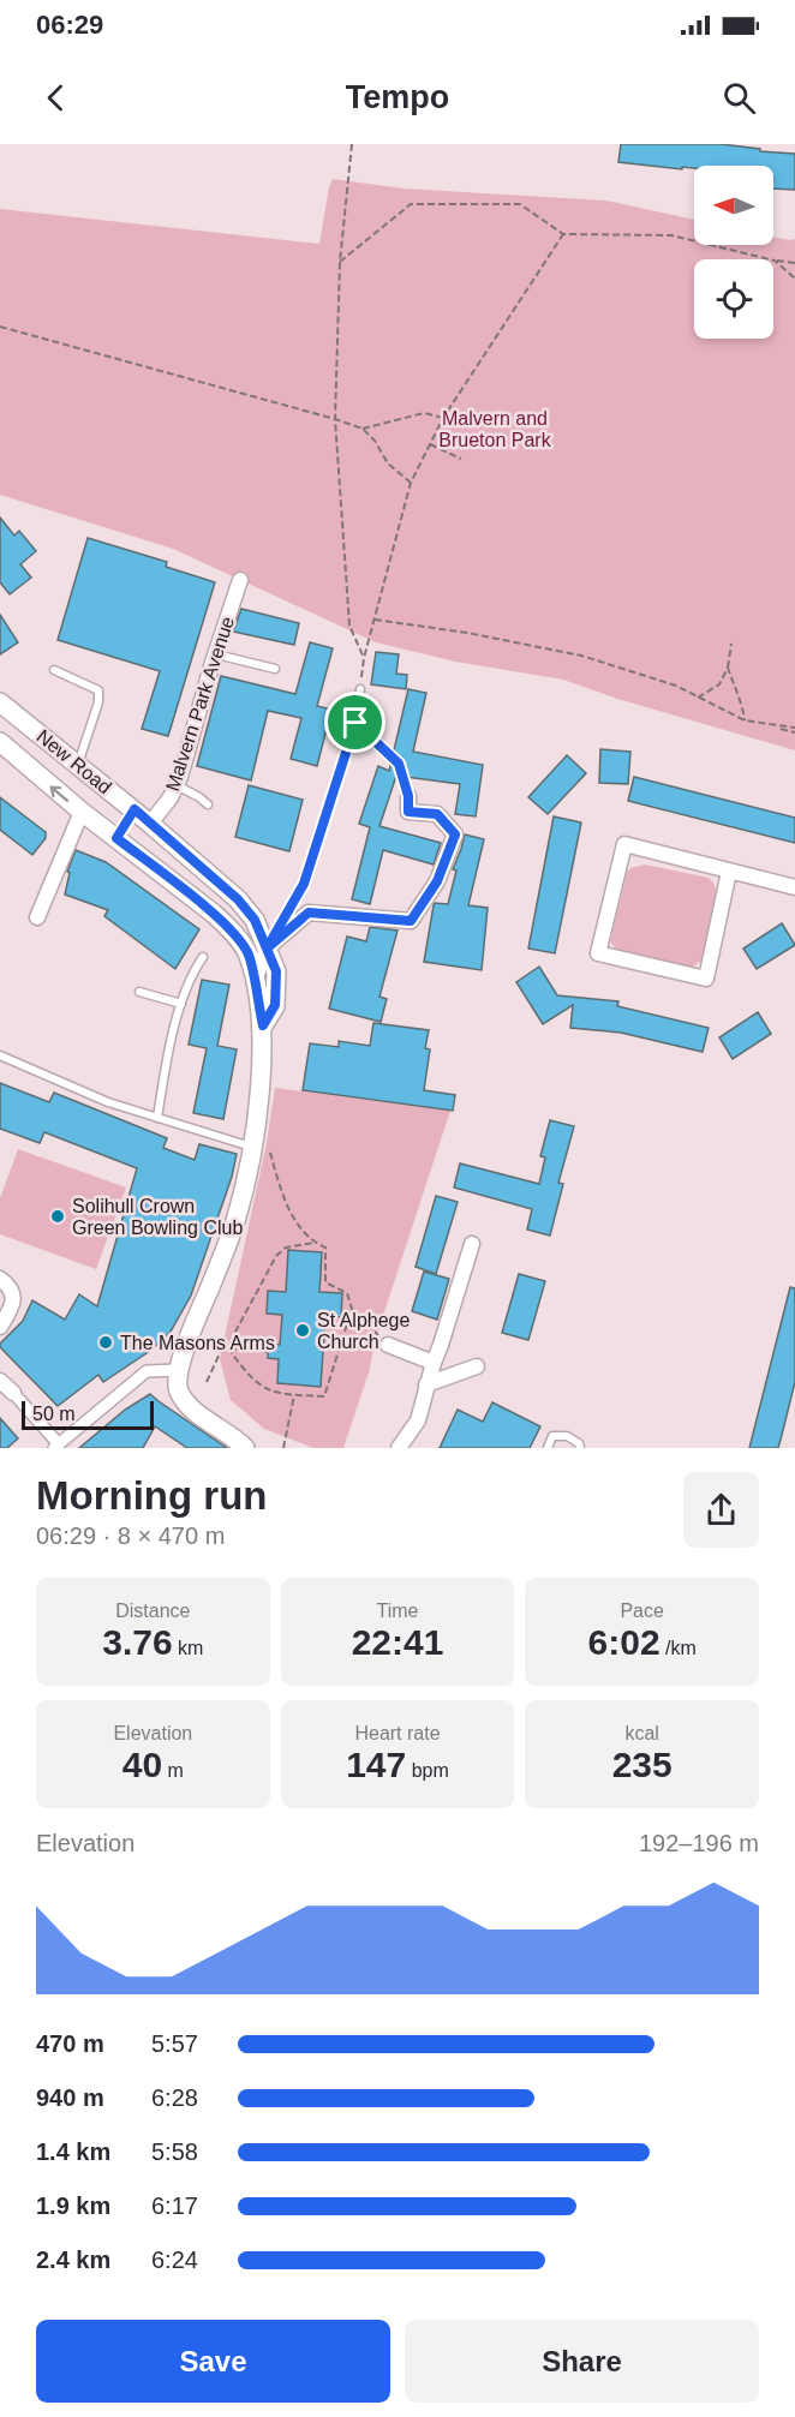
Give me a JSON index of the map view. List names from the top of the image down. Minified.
{"streets":{"street":["Malvern Park Avenue","New Road"]},"crossings":[["Malvern Park Avenue","New Road"]],"parks":["Malvern and Brueton Park"],"places":["Solihull Crown Green Bowling Club","St Alphege Church","The Masons Arms"],"scale_bar":"50 m","north":"left","page":{"status":"06:29","header":"Tempo","scale":"50 m","heading":["Morning run","06:29 · 8 × 470 m"],"stats":[["Distance","3.76 km"],["Time","22:41"],["Pace","6:02 /km"],["Elevation","40 m"],["Heart rate","147 bpm"],["kcal","235"]],"chart":["Elevation","192–196 m"],"list":[{"name":"470 m","note":"5:57"},{"name":"940 m","note":"6:28"},{"name":"1.4 km","note":"5:58"},{"name":"1.9 km","note":"6:17"},{"name":"2.4 km","note":"6:24"}],"buttons":["Save","Share"]}}
